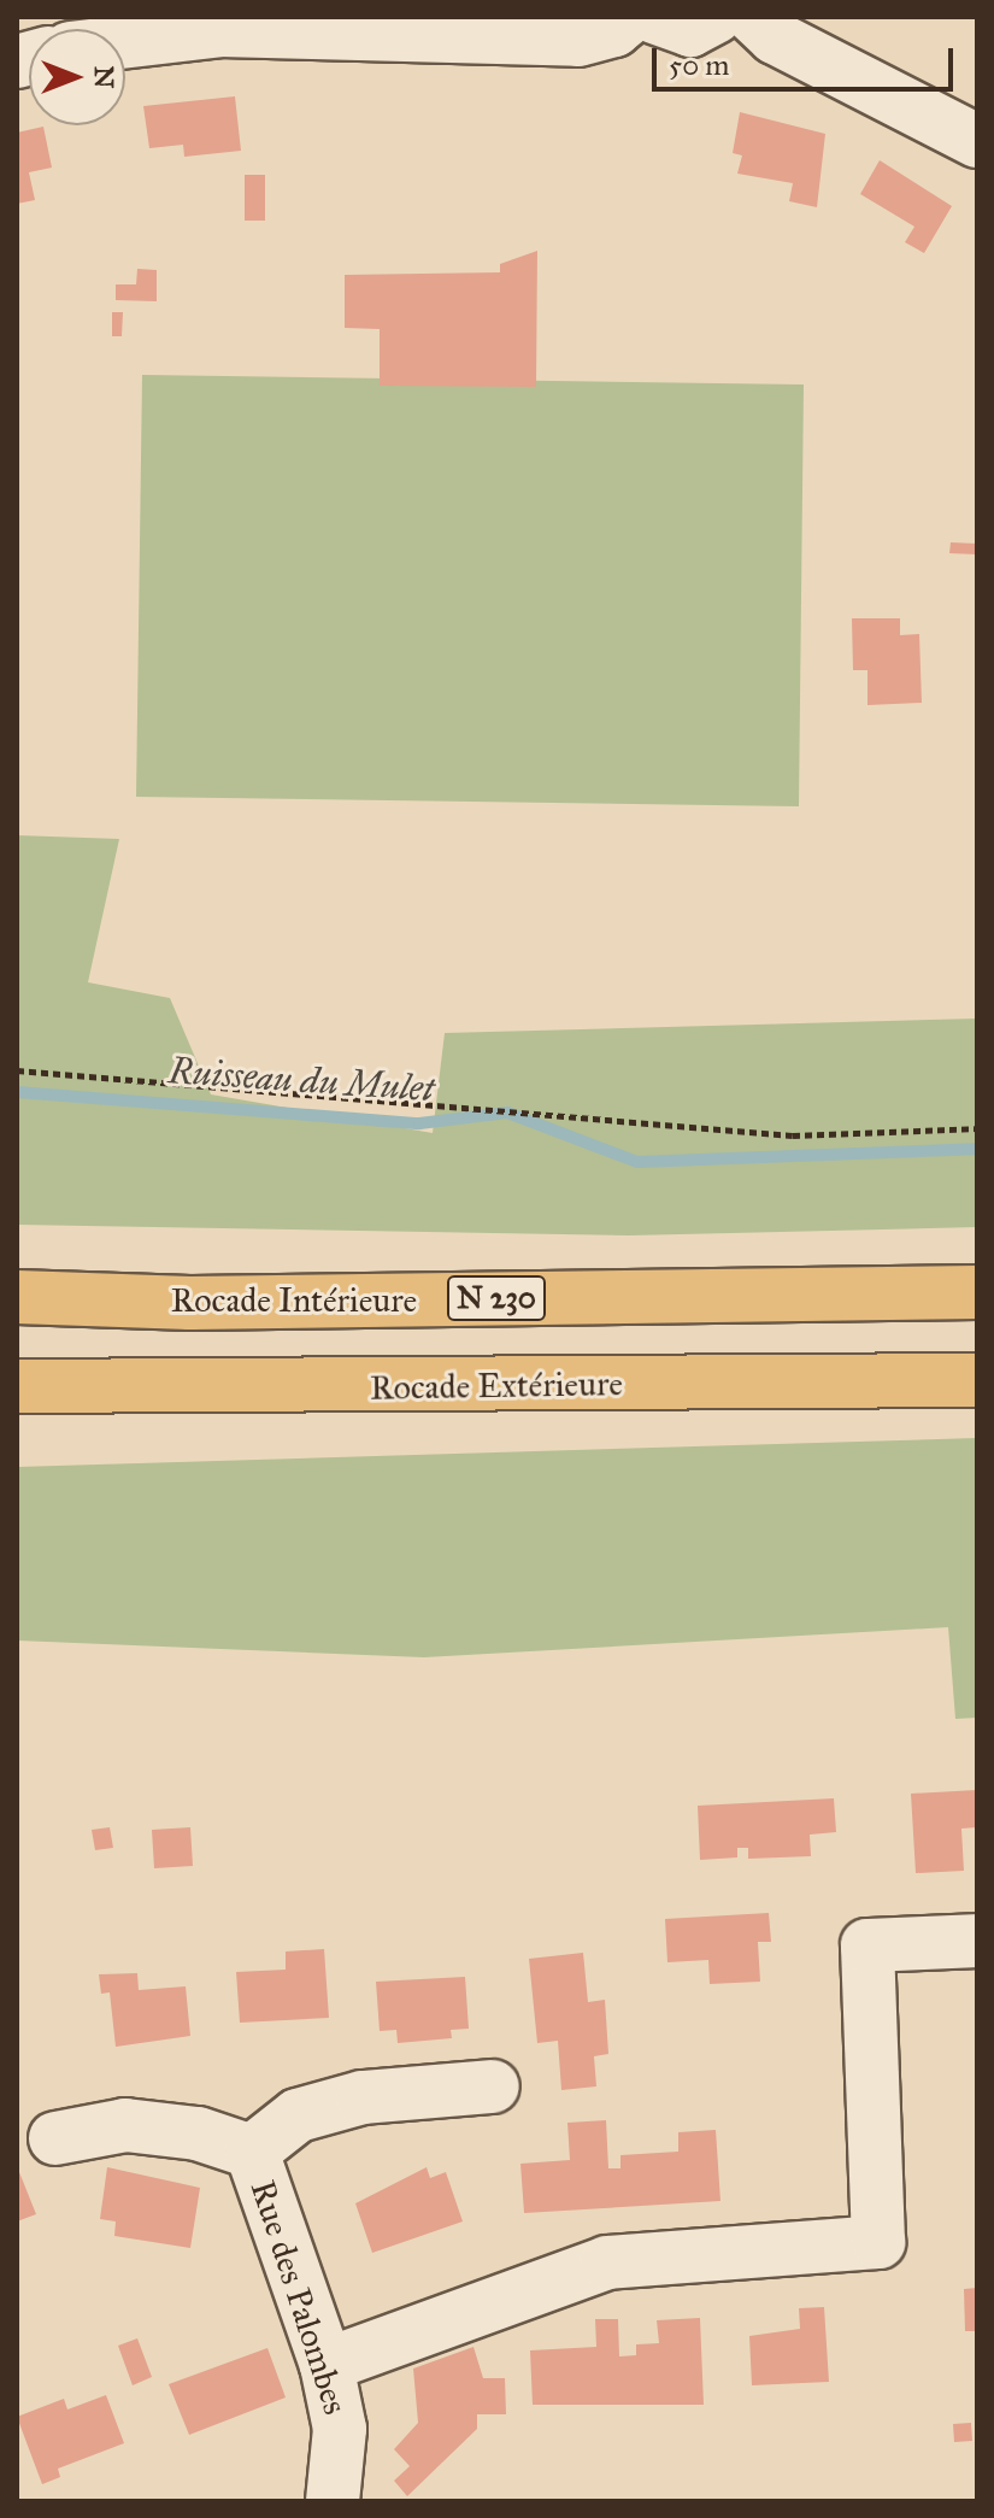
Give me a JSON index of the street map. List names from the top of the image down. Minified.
{"streets":{"highway":["N 230","Rocade Intérieure","Rocade Extérieure"],"street":["Rue des Palombes"]},"water":["Ruisseau du Mulet"],"scale_bar":"50 m","north":"right"}
